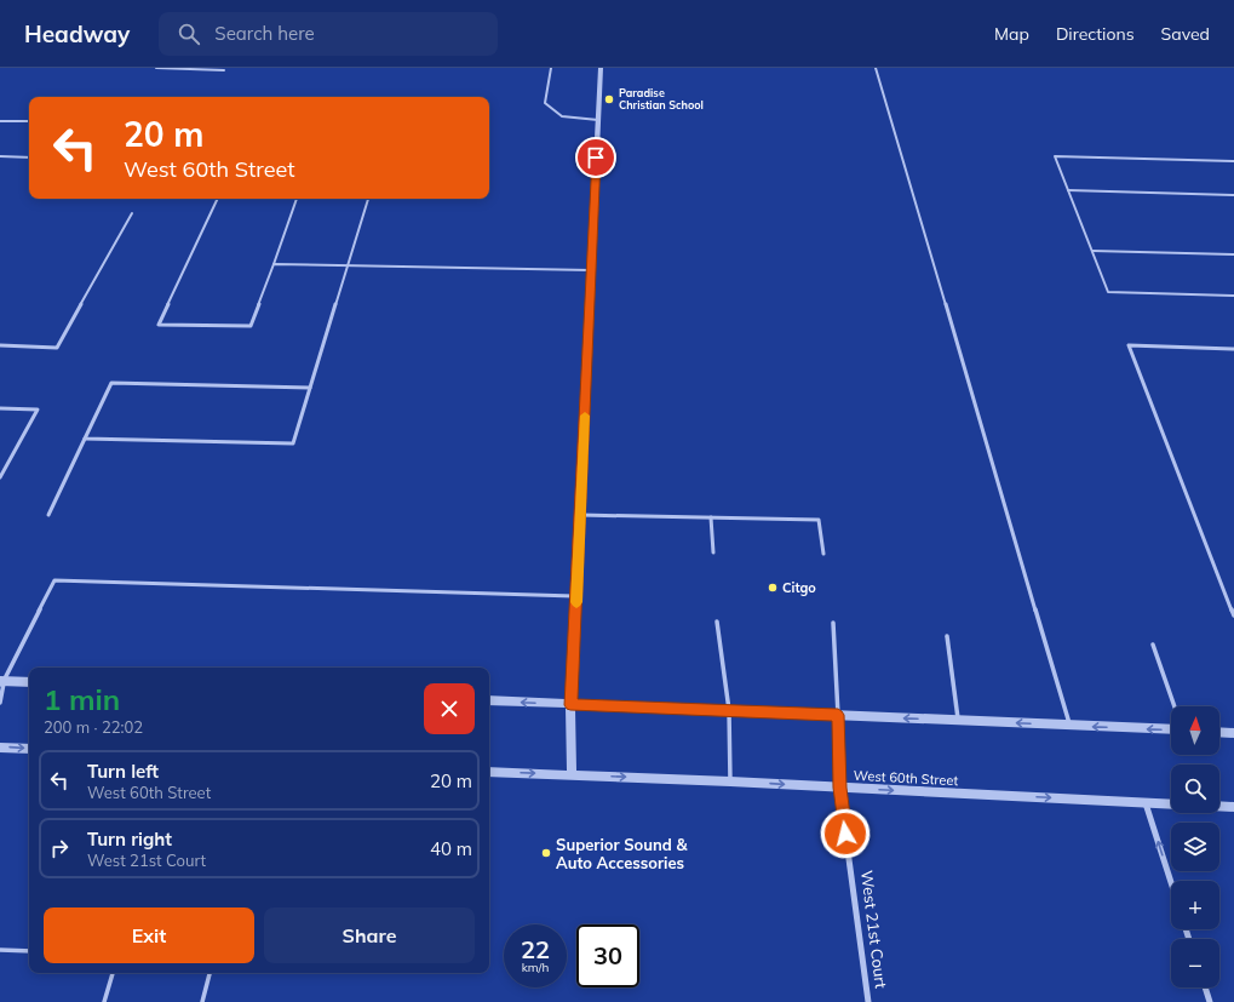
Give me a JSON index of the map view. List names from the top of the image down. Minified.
{"streets":{"street":["West 60th Street","West 21st Court"]},"crossings":[["West 60th Street","West 21st Court"]],"places":["Paradise Christian School","Citgo","Superior Sound & Auto Accessories"],"north":"top","page":{"header":"Headway","search":"Search here","nav":["Map","Directions","Saved"],"turn":["20 m","West 60th Street"],"heading":["1 min","200 m · 22:02"],"map_buttons":["+","−"],"list":[{"name":"Turn left","note":"West 60th Street","value":"20 m"},{"name":"Turn right","note":"West 21st Court","value":"40 m"}],"buttons":["Exit","Share"],"speed":"22 km/h","limit":"30"}}
